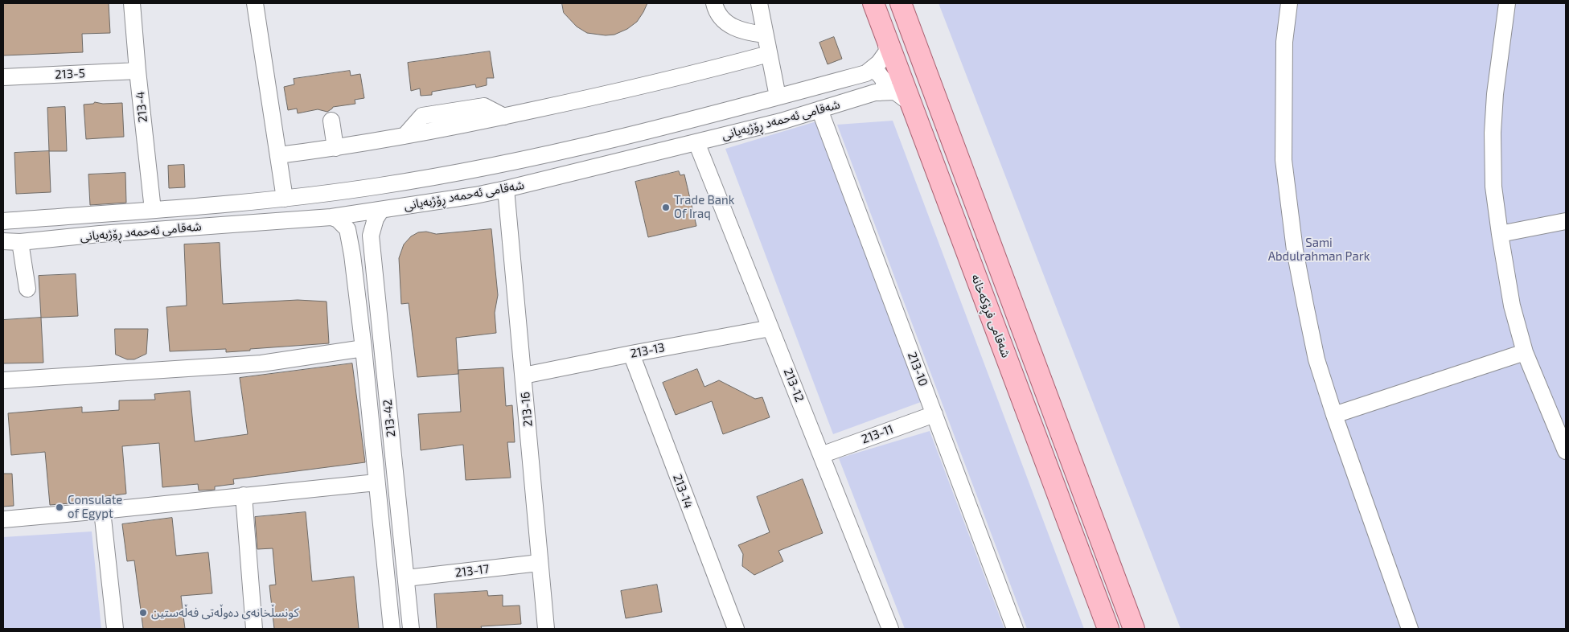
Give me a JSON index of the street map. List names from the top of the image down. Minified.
{"streets":{"main road":["شەقامی فڕۆکەخانە"],"street":["213-5","213-4","شەقامی ئەحمەد ڕۆژبەیانی","213-13","213-10","213-12","213-16","213-42","213-11","213-14","213-17"]},"crossings":[["213-5","213-4"],["213-4","شەقامی ئەحمەد ڕۆژبەیانی"],["شەقامی ئەحمەد ڕۆژبەیانی","شەقامی فڕۆکەخانە"],["شەقامی ئەحمەد ڕۆژبەیانی","213-10"],["شەقامی ئەحمەد ڕۆژبەیانی","213-12"],["شەقامی ئەحمەد ڕۆژبەیانی","213-16"],["شەقامی ئەحمەد ڕۆژبەیانی","213-42"],["213-13","213-12"],["213-13","213-16"],["213-13","213-14"],["213-10","213-11"],["213-12","213-11"],["213-16","213-17"],["213-42","213-17"]],"parks":["Sami Abdulrahman Park"],"places":["Trade Bank Of Iraq","Consulate of Egypt","کونسڵخانەی دەوڵەتی فەڵەستین"]}
